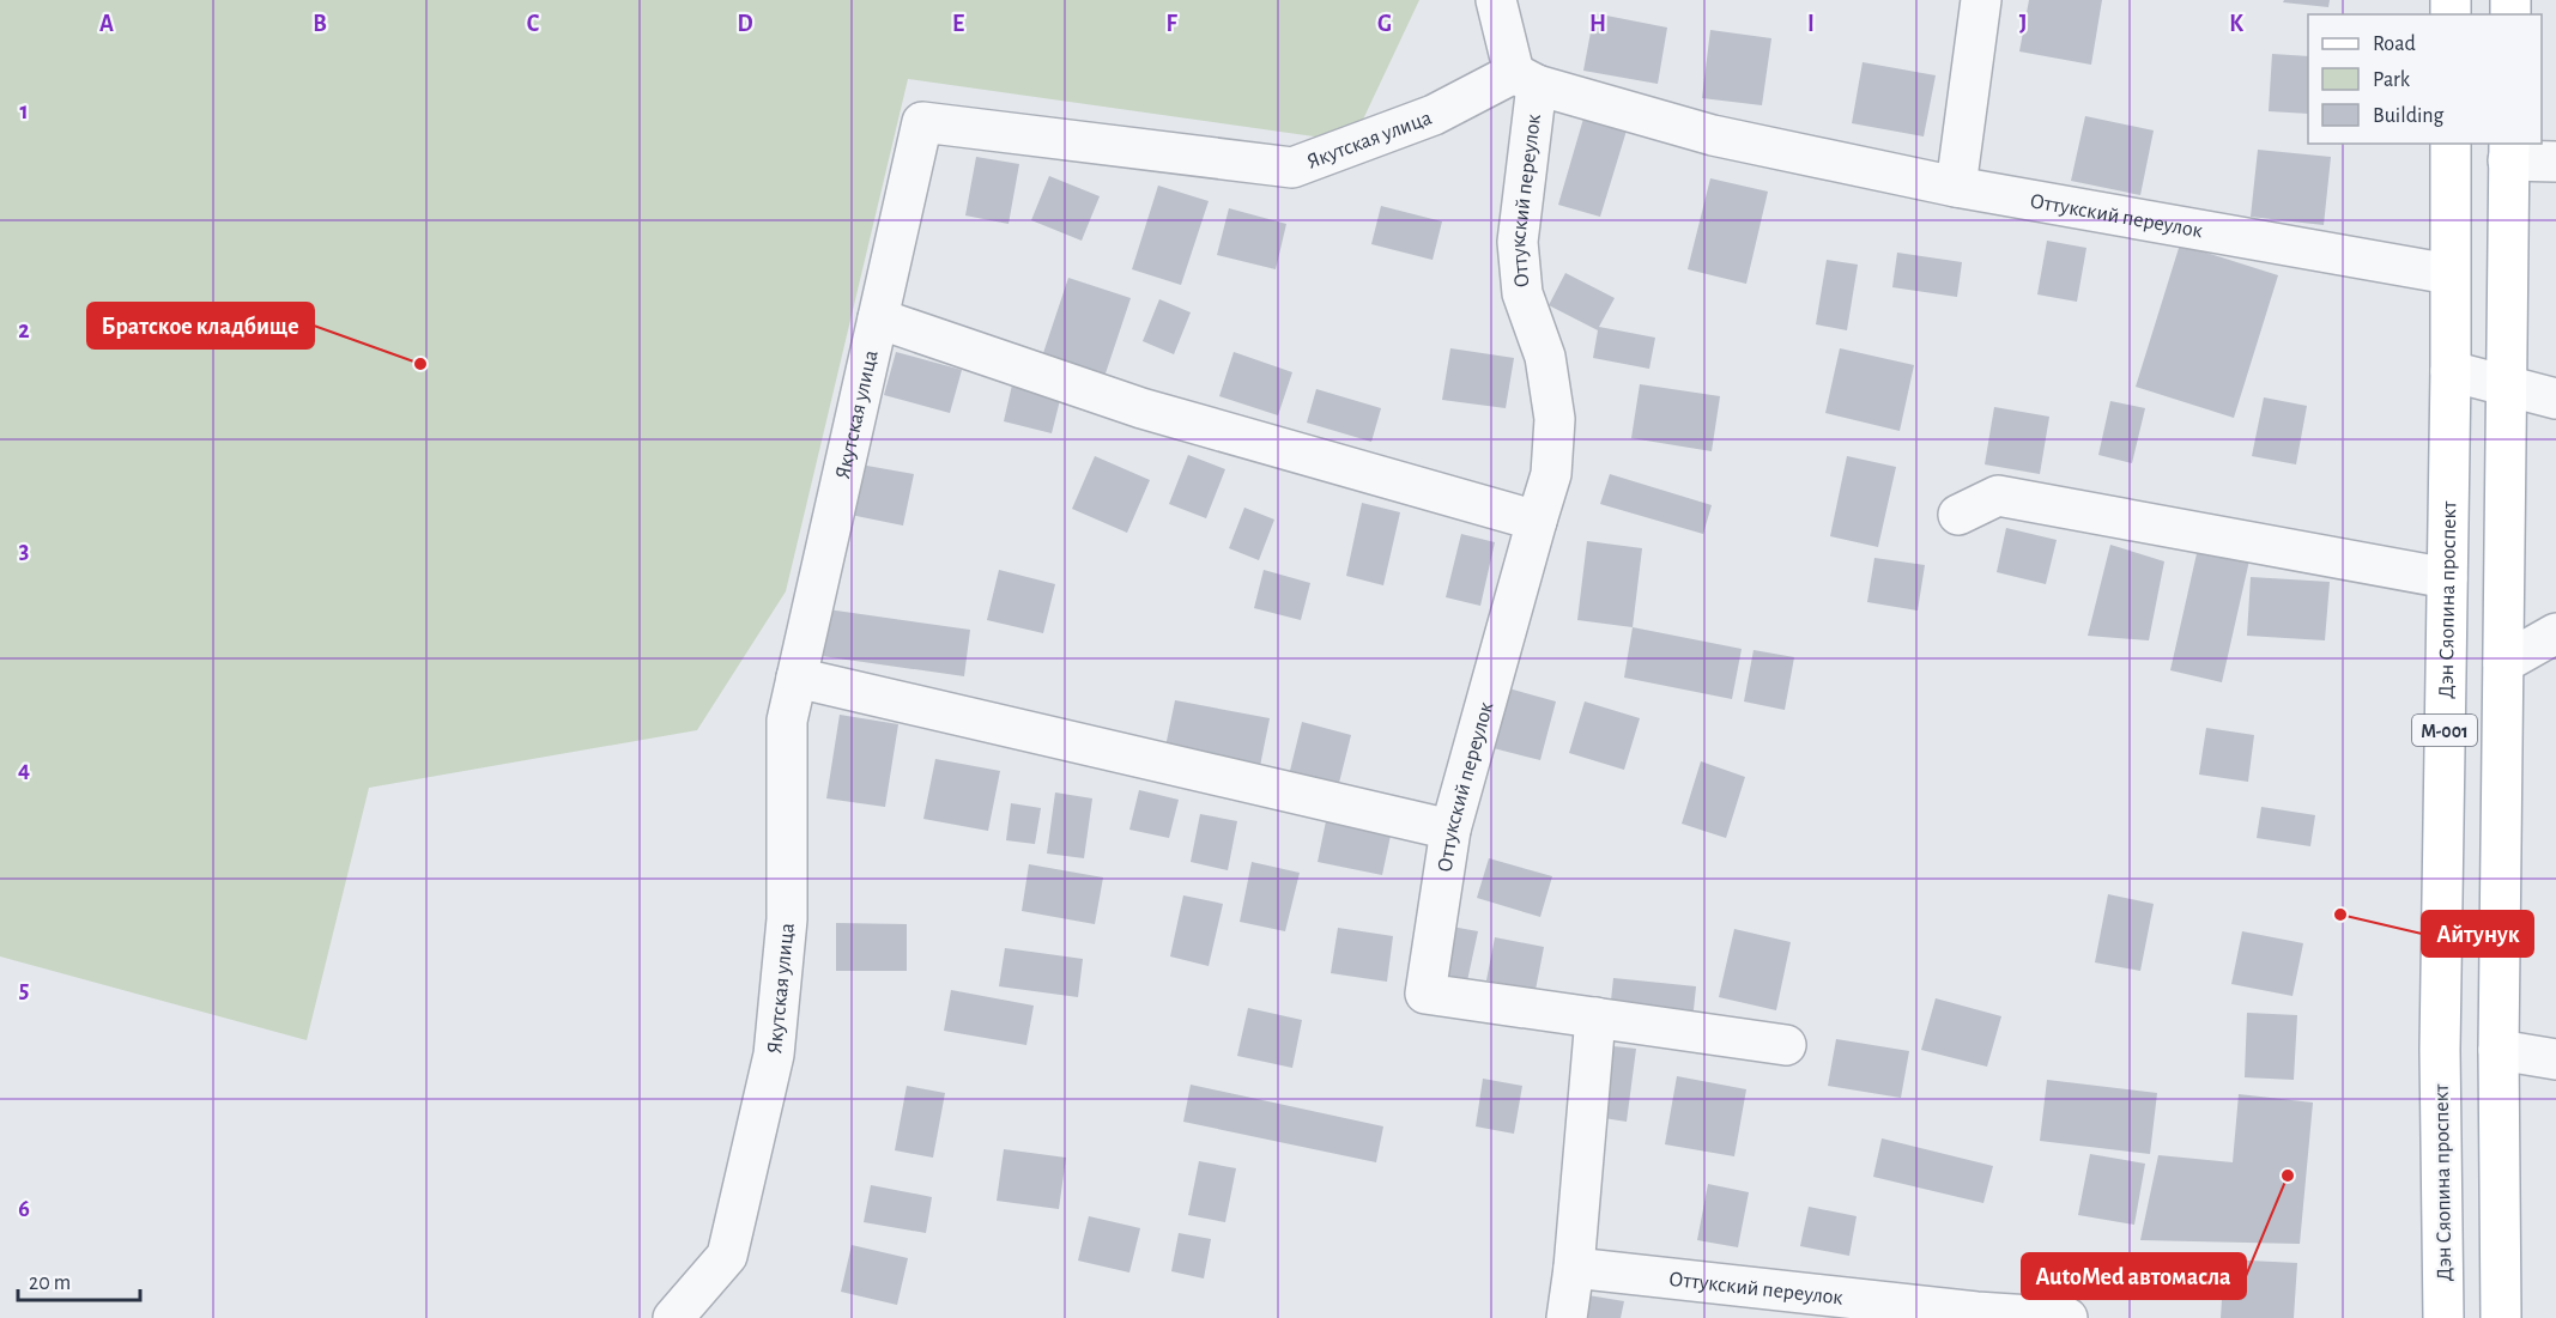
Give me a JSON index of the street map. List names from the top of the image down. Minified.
{"streets":{"main road":["Дэн Сяопина проспект","M-001"],"street":["Якутская улица","Оттукский переулок"]},"crossings":[["Якутская улица","Оттукский переулок"],["Оттукский переулок","Дэн Сяопина проспект"]],"places":["Братское кладбище","Айтунук","AutoMed автомасла"],"legend":["Road","Park","Building"],"scale_bar":"20 m","grid":{"columns":["A","B","C","D","E","F","G","H","I","J","K"],"rows":["1","2","3","4","5","6"]}}
